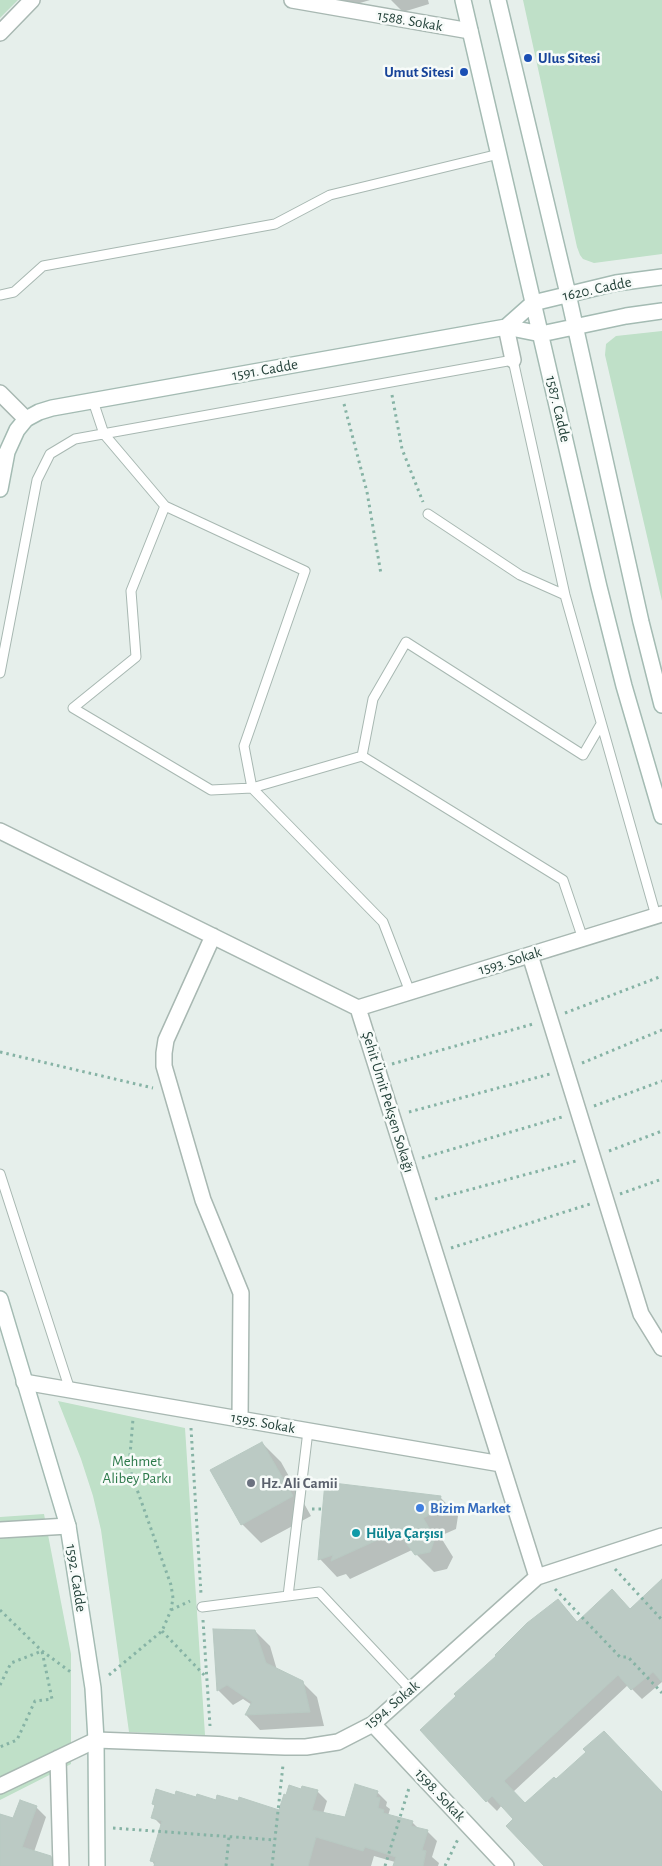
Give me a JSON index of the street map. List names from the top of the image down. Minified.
{"streets":{"street":["1588. Sokak","1620. Cadde","1591. Cadde","1587. Cadde","1593. Sokak","Şehit Ümit Pekşen Sokağı","1595. Sokak","1592. Cadde","1594. Sokak","1598. Sokak"]},"crossings":[["1588. Sokak","1587. Cadde"],["1620. Cadde","1587. Cadde"],["1593. Sokak","Şehit Ümit Pekşen Sokağı"],["Şehit Ümit Pekşen Sokağı","1595. Sokak"],["Şehit Ümit Pekşen Sokağı","1594. Sokak"],["1595. Sokak","1592. Cadde"],["1592. Cadde","1594. Sokak"],["1594. Sokak","1598. Sokak"]],"parks":["Mehmet Alibey Parkı"],"places":["Ulus Sitesi","Umut Sitesi","Hz. Ali Camii","Bizim Market","Hülya Çarşısı"]}
